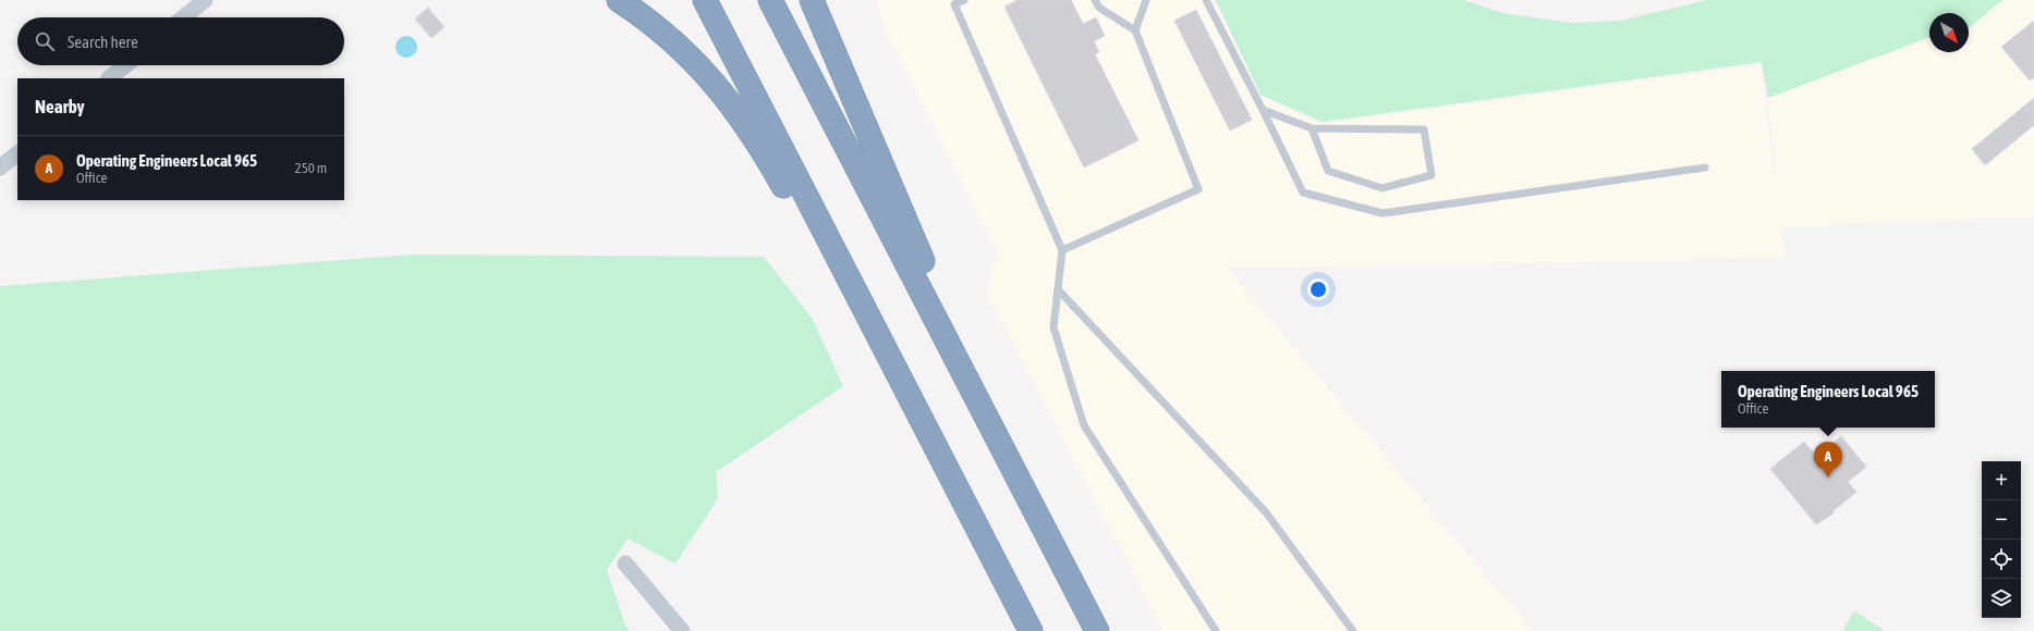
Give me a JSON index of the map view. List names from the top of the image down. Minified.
{"north":"bottom right","page":{"search":"Search here","heading":"Nearby","list":[{"mark":"A","name":"Operating Engineers Local 965","note":"Office","value":"250 m"}],"popup":["Operating Engineers Local 965","Office"],"pins":"A","map_buttons":["+","−"]}}
